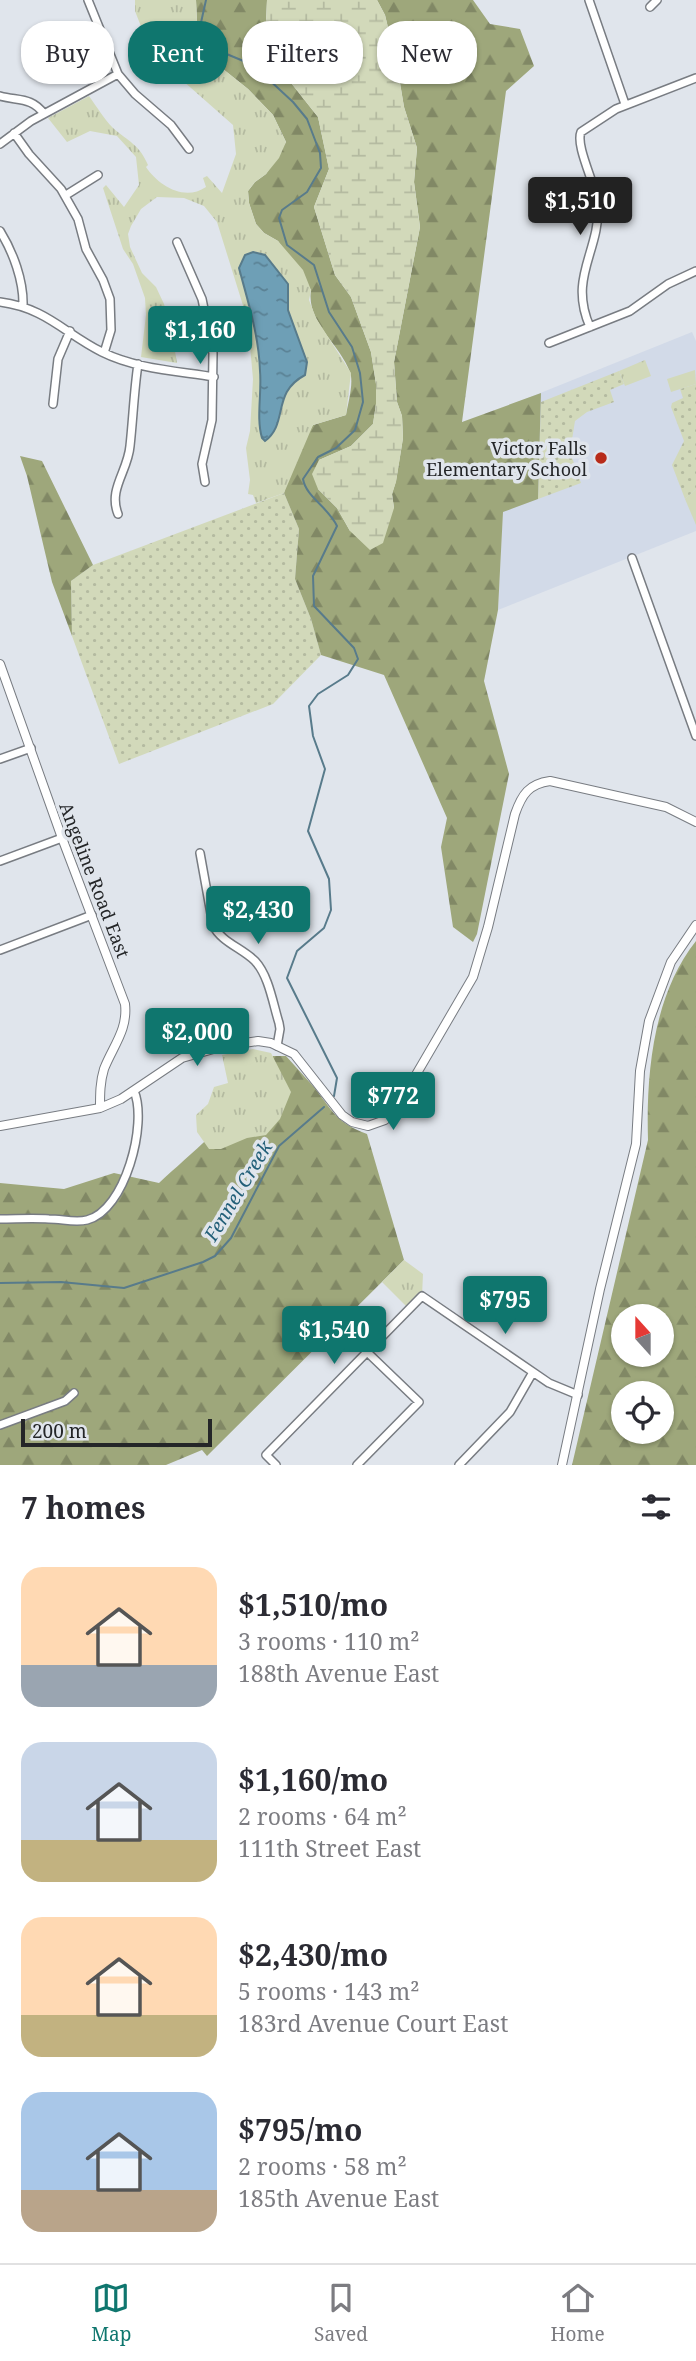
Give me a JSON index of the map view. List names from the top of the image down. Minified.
{"streets":{"street":["Angeline Road East"]},"water":["Fennel Creek"],"places":["Victor Falls Elementary School"],"scale_bar":"200 m","north":"top","page":{"chip":["Buy","Rent","Filters","New"],"price":["$1,510","$1,160","$2,430","$2,000","$772","$795","$1,540"],"scale":"200 m","heading":"7 homes","list":[{"name":"$1,510/mo","note":"3 rooms · 110 m² · 188th Avenue East"},{"name":"$1,160/mo","note":"2 rooms · 64 m² · 111th Street East"},{"name":"$2,430/mo","note":"5 rooms · 143 m² · 183rd Avenue Court East"},{"name":"$795/mo","note":"2 rooms · 58 m² · 185th Avenue East"}],"tabs":["Map","Saved","Home"]}}
